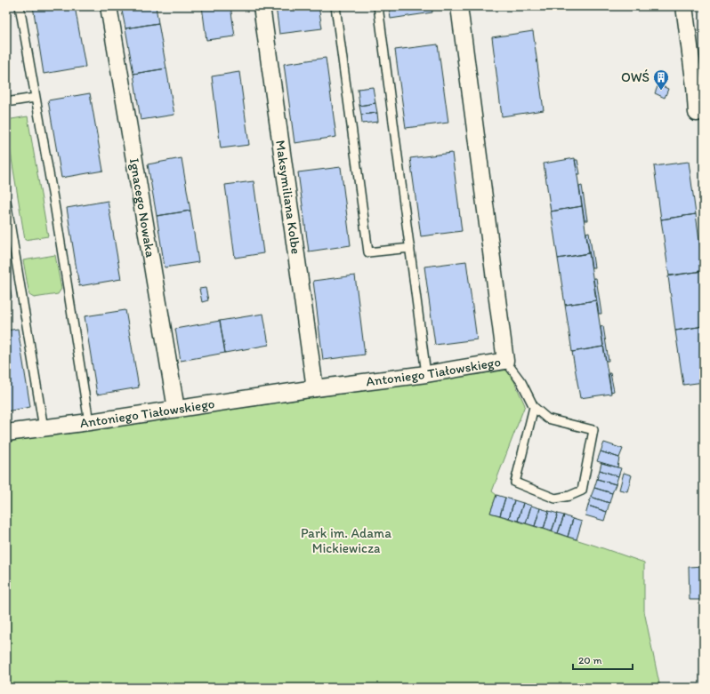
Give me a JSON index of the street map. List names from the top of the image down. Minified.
{"streets":{"street":["Maksymiliana Kolbe","Ignacego Nowaka","Antoniego Tiałowskiego"]},"crossings":[["Maksymiliana Kolbe","Antoniego Tiałowskiego"],["Ignacego Nowaka","Antoniego Tiałowskiego"]],"parks":["Park im. Adama Mickiewicza"],"places":{"building":["OWŚ"]},"scale_bar":"20 m"}
